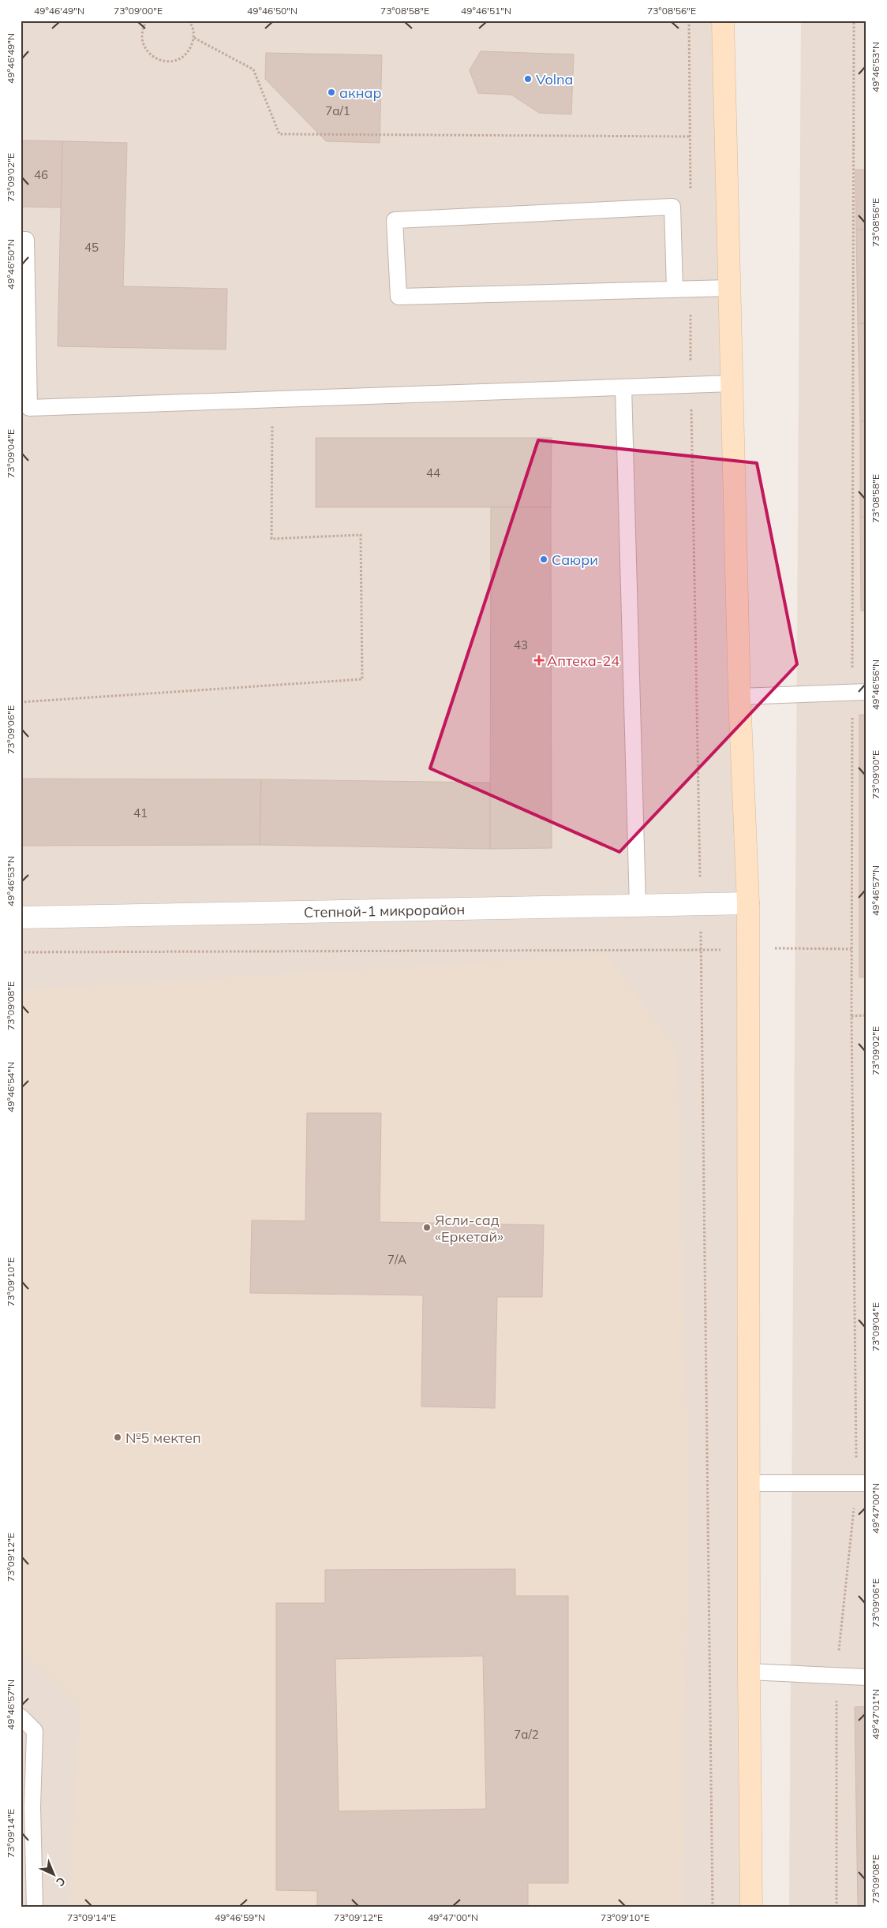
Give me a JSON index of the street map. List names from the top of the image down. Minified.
{"streets":{"street":["Степной-1 микрорайон"]},"places":{"other":["Volna","акнар","Саюри","Ясли-сад «Еркетай»","№5 мектеп"],"health":["Аптека-24"]},"house_numbers":["7а/1","46","45","44","43","41","7/A","7а/2"],"north":"bottom right","coordinates":["49°46'49\"N","73°09'00\"E","49°46'50\"N","73°08'58\"E","49°46'51\"N","73°08'56\"E","49°46'53\"N","73°09'02\"E","73°09'04\"E","49°46'56\"N","73°09'06\"E","49°46'57\"N","73°09'08\"E","49°46'54\"N","73°09'10\"E","49°47'00\"N","73°09'12\"E","49°47'01\"N","73°09'14\"E","49°46'59\"N"]}
